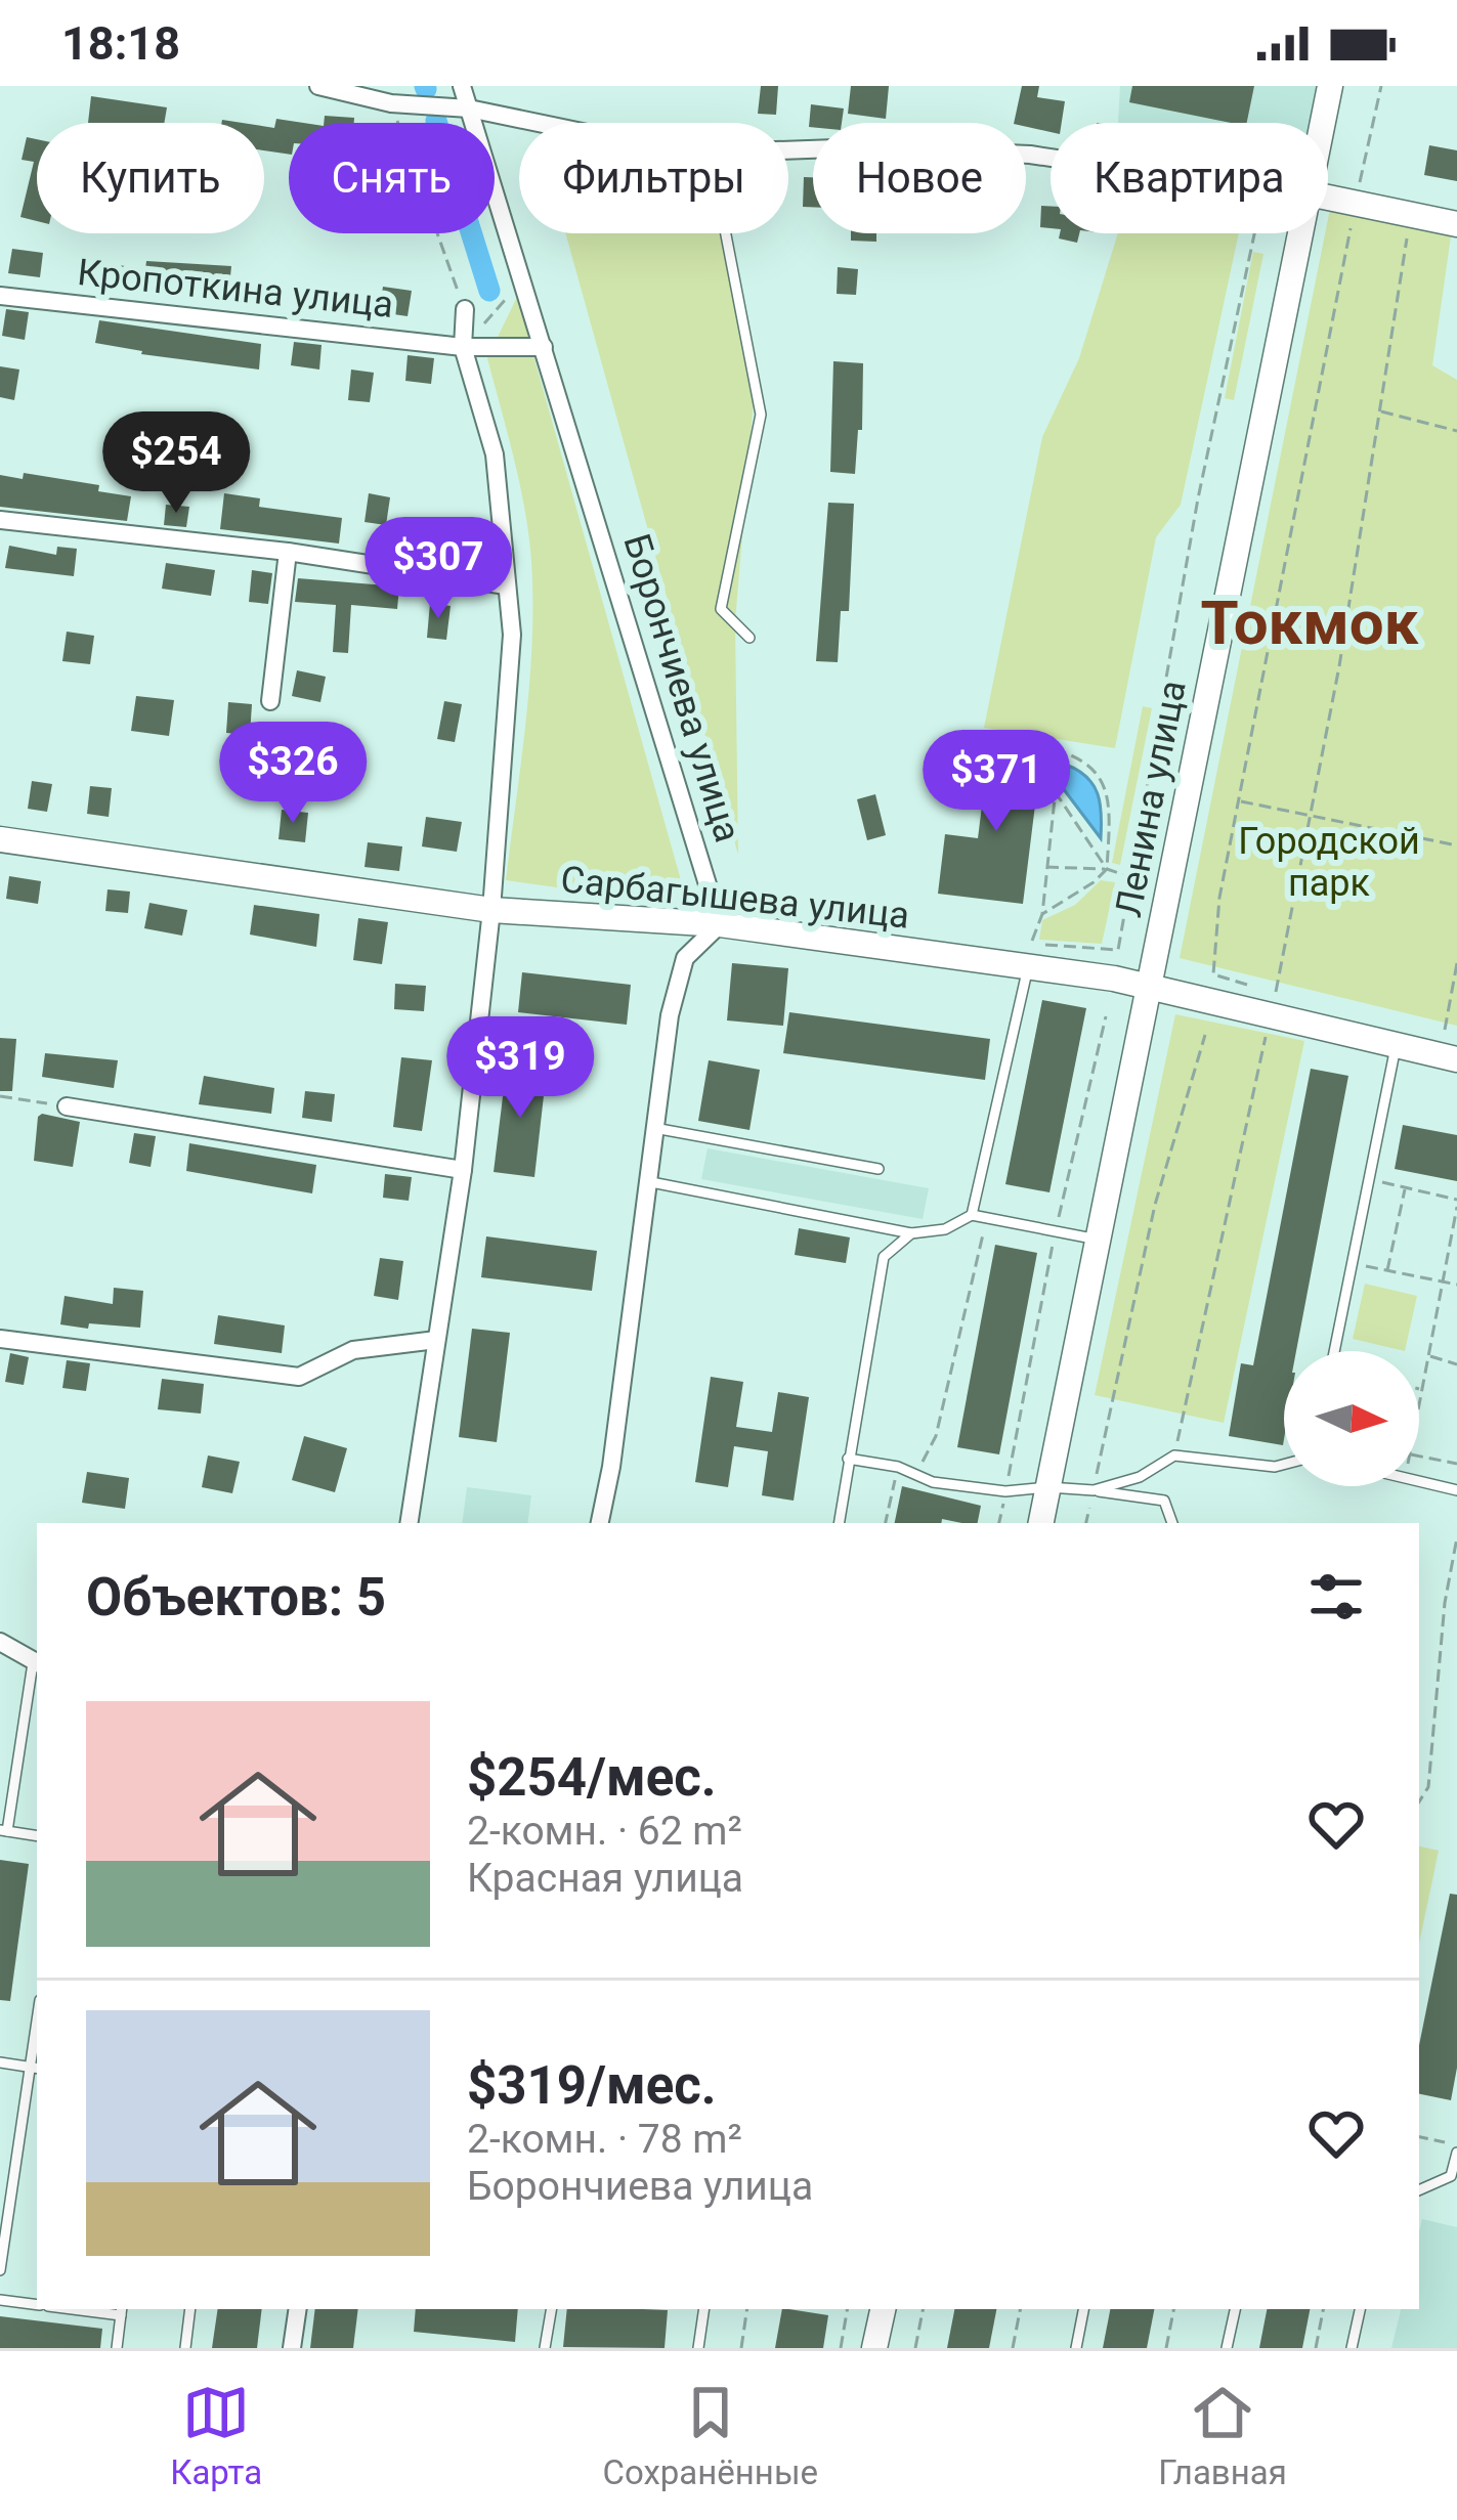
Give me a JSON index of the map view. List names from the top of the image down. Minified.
{"streets":{"street":["Кропоткина улица","Борончиева улица","Ленина улица","Сарбагышева улица"]},"crossings":[["Кропоткина улица","Борончиева улица"],["Борончиева улица","Сарбагышева улица"],["Ленина улица","Сарбагышева улица"]],"districts":["Токмок"],"parks":["Городской парк"],"north":"right","page":{"status":"18:18","chip":["Купить","Снять","Фильтры","Новое","Квартира"],"price":["$254","$307","$326","$371","$319"],"heading":"Объектов: 5","list":[{"name":"$254/мес.","note":"2-комн. · 62 m² · Красная улица"},{"name":"$319/мес.","note":"2-комн. · 78 m² · Борончиева улица"}],"tabs":["Карта","Сохранённые","Главная"]}}
